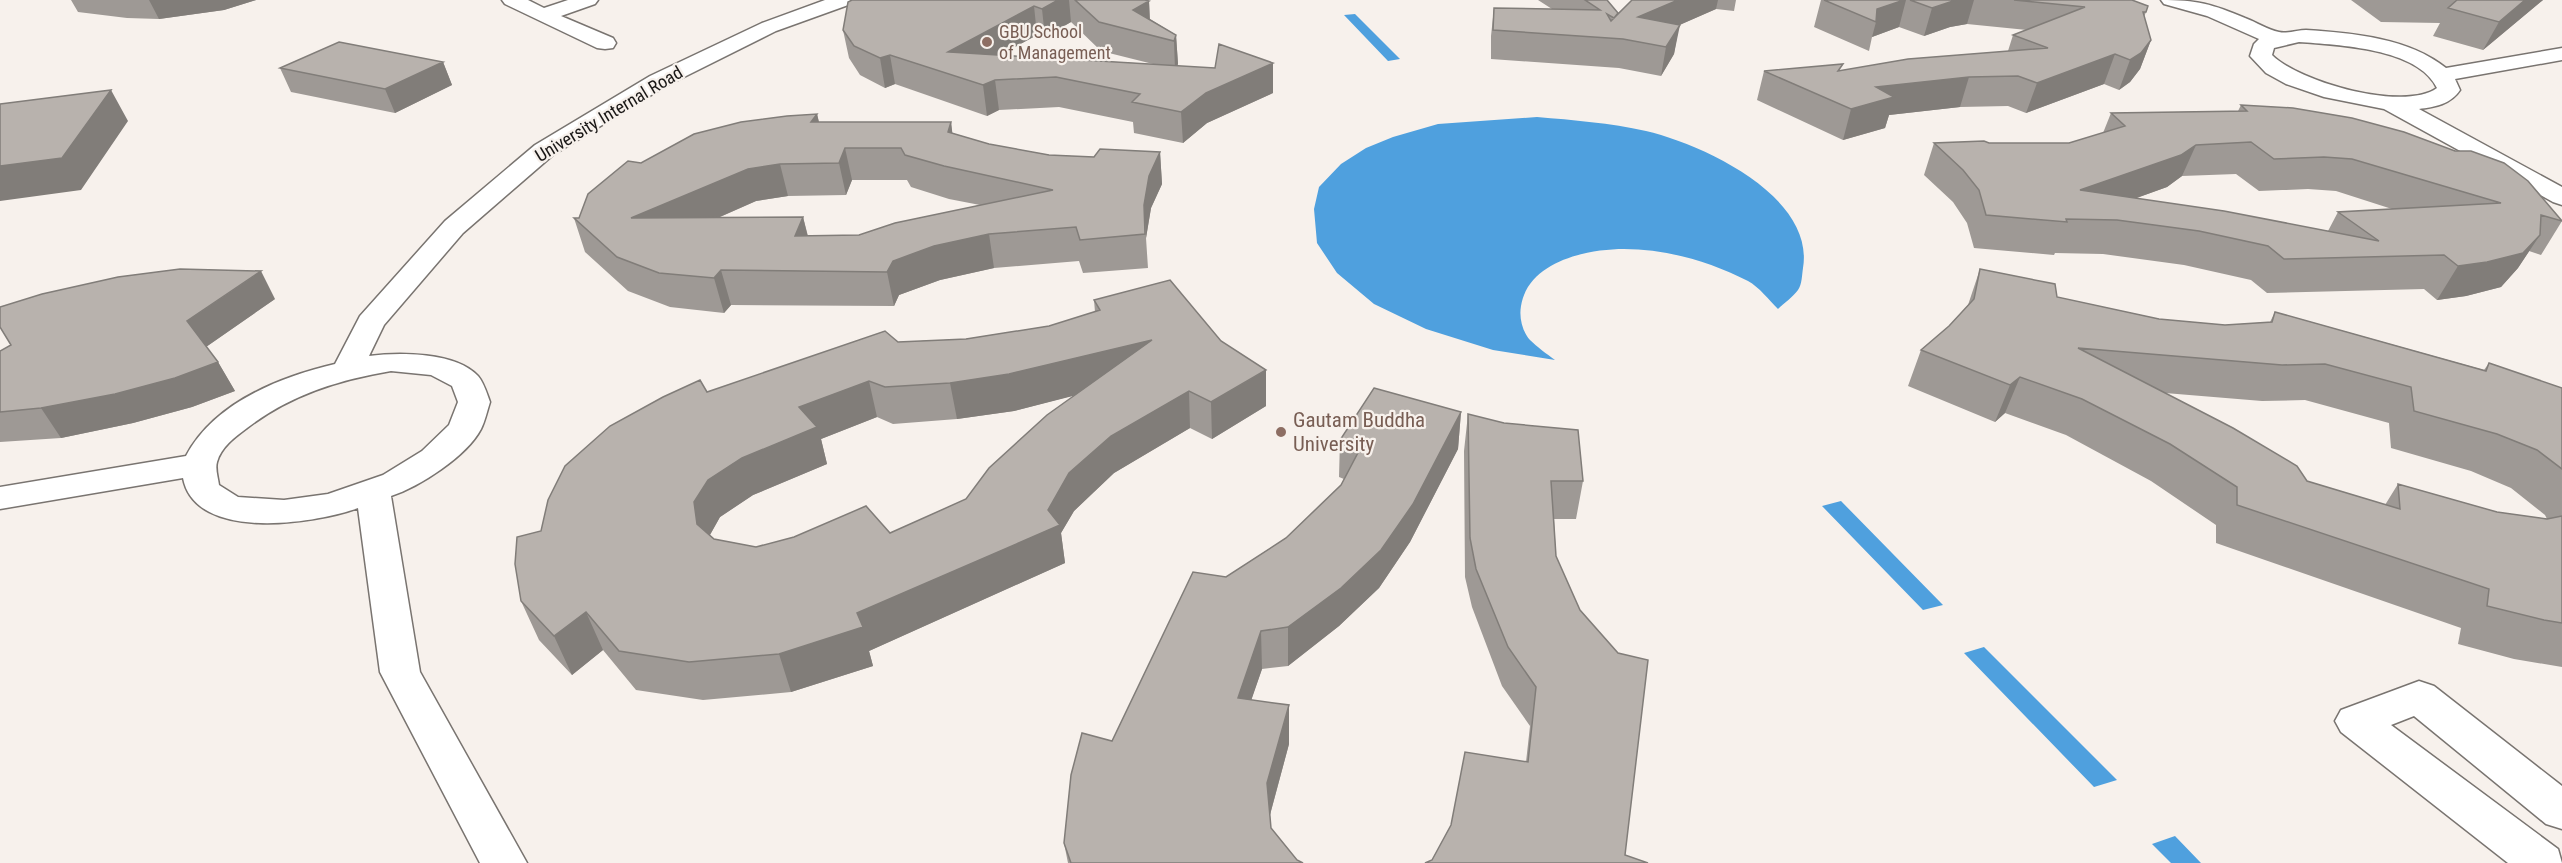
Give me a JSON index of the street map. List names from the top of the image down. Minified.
{"streets":{"lane":["University Internal Road"]},"places":["GBU School of Management","Gautam Buddha University"]}
